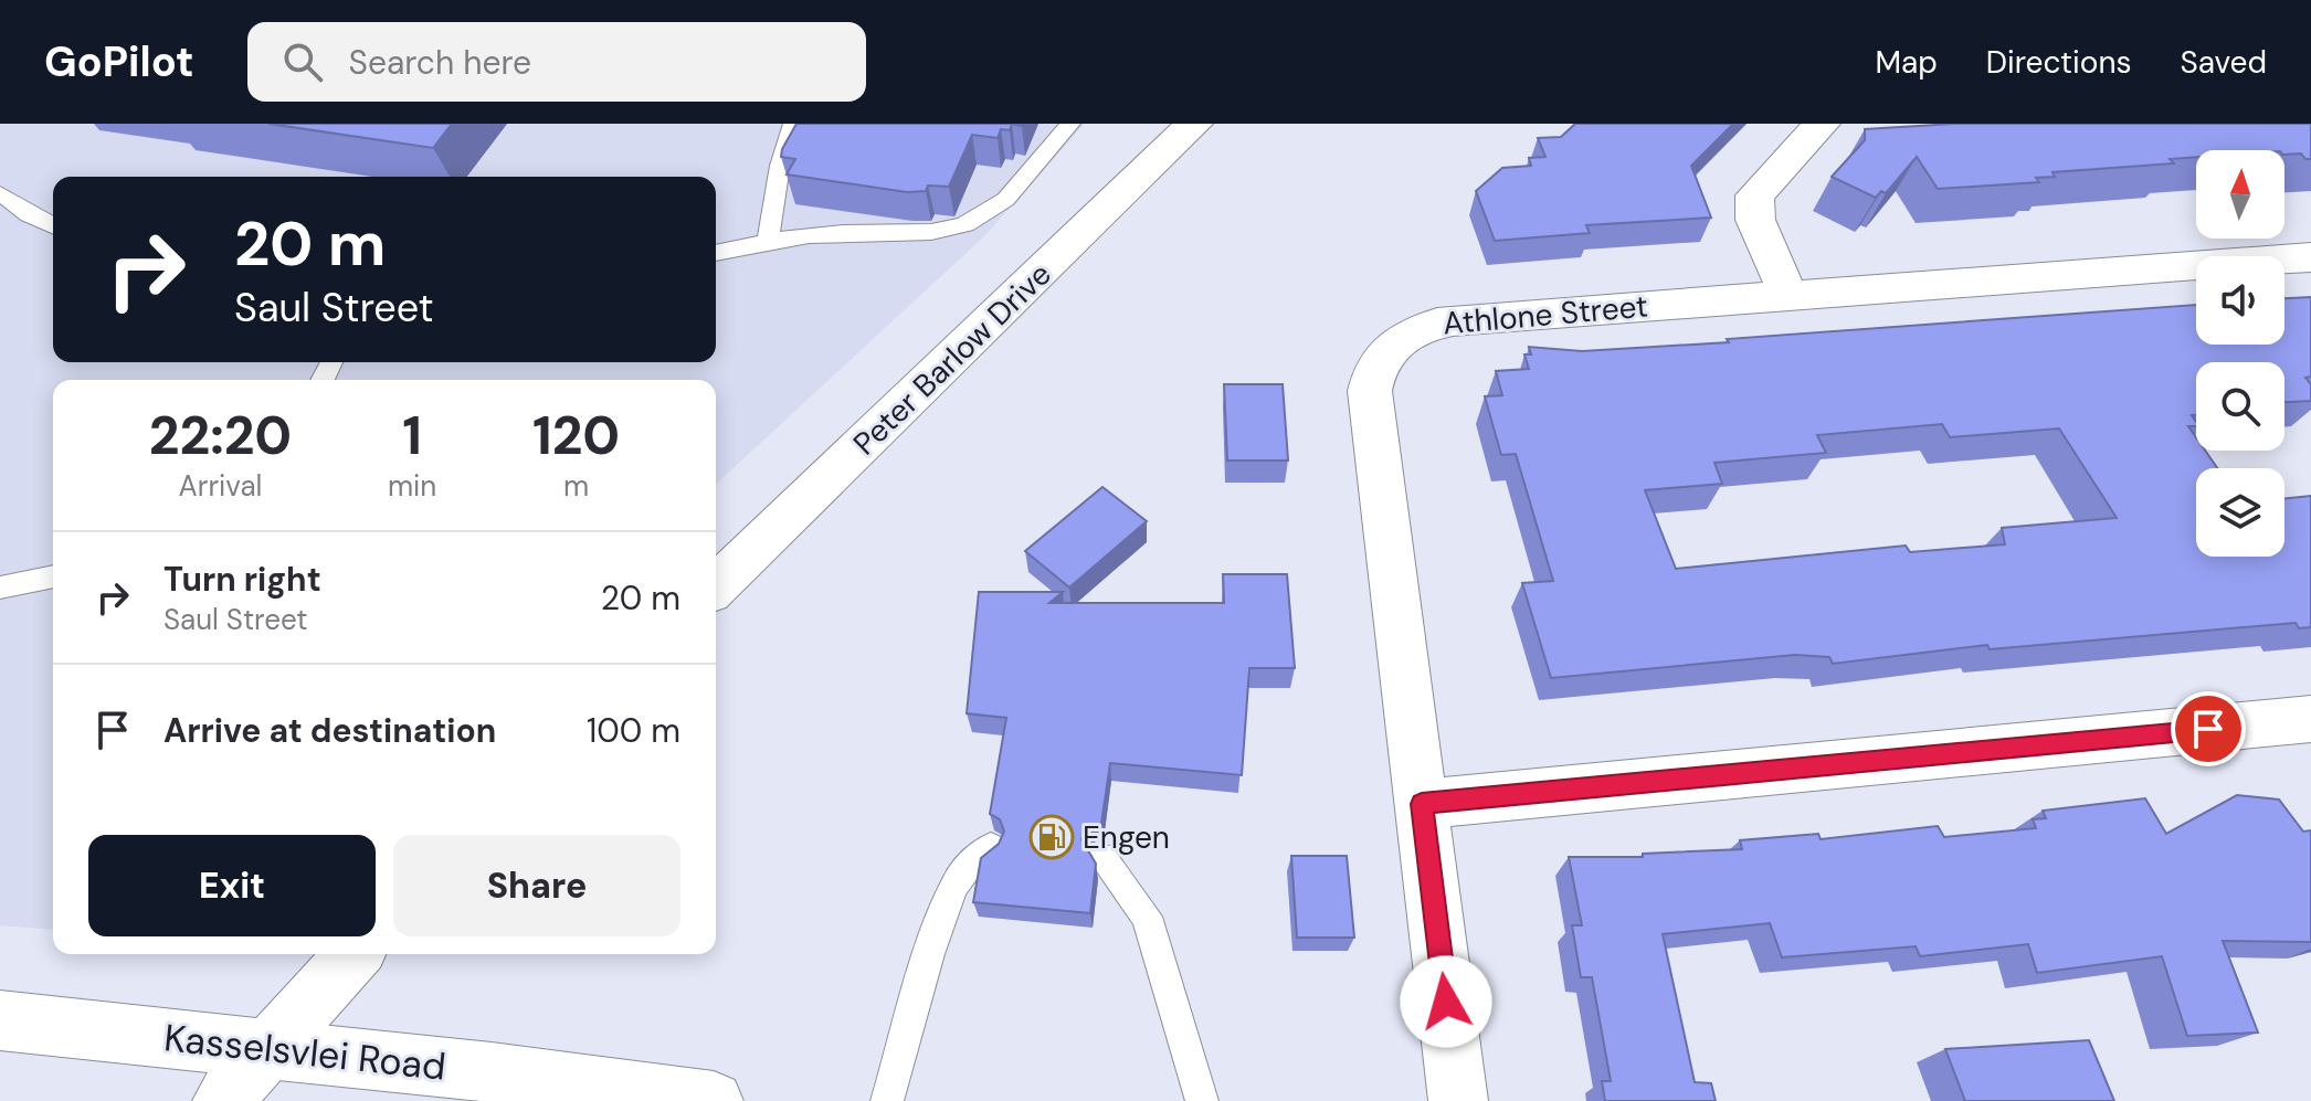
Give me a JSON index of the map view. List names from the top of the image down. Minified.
{"streets":{"street":["Athlone Street","Peter Barlow Drive","Kasselsvlei Road"]},"places":{"fuel station":["Engen"]},"north":"top","page":{"header":"GoPilot","search":"Search here","nav":["Map","Directions","Saved"],"turn":["20 m","Saul Street"],"eta":["22:20","Arrival","1","min","120","m"],"list":[{"name":"Turn right","note":"Saul Street","value":"20 m"},{"name":"Arrive at destination","value":"100 m"}],"buttons":["Exit","Share"]}}
